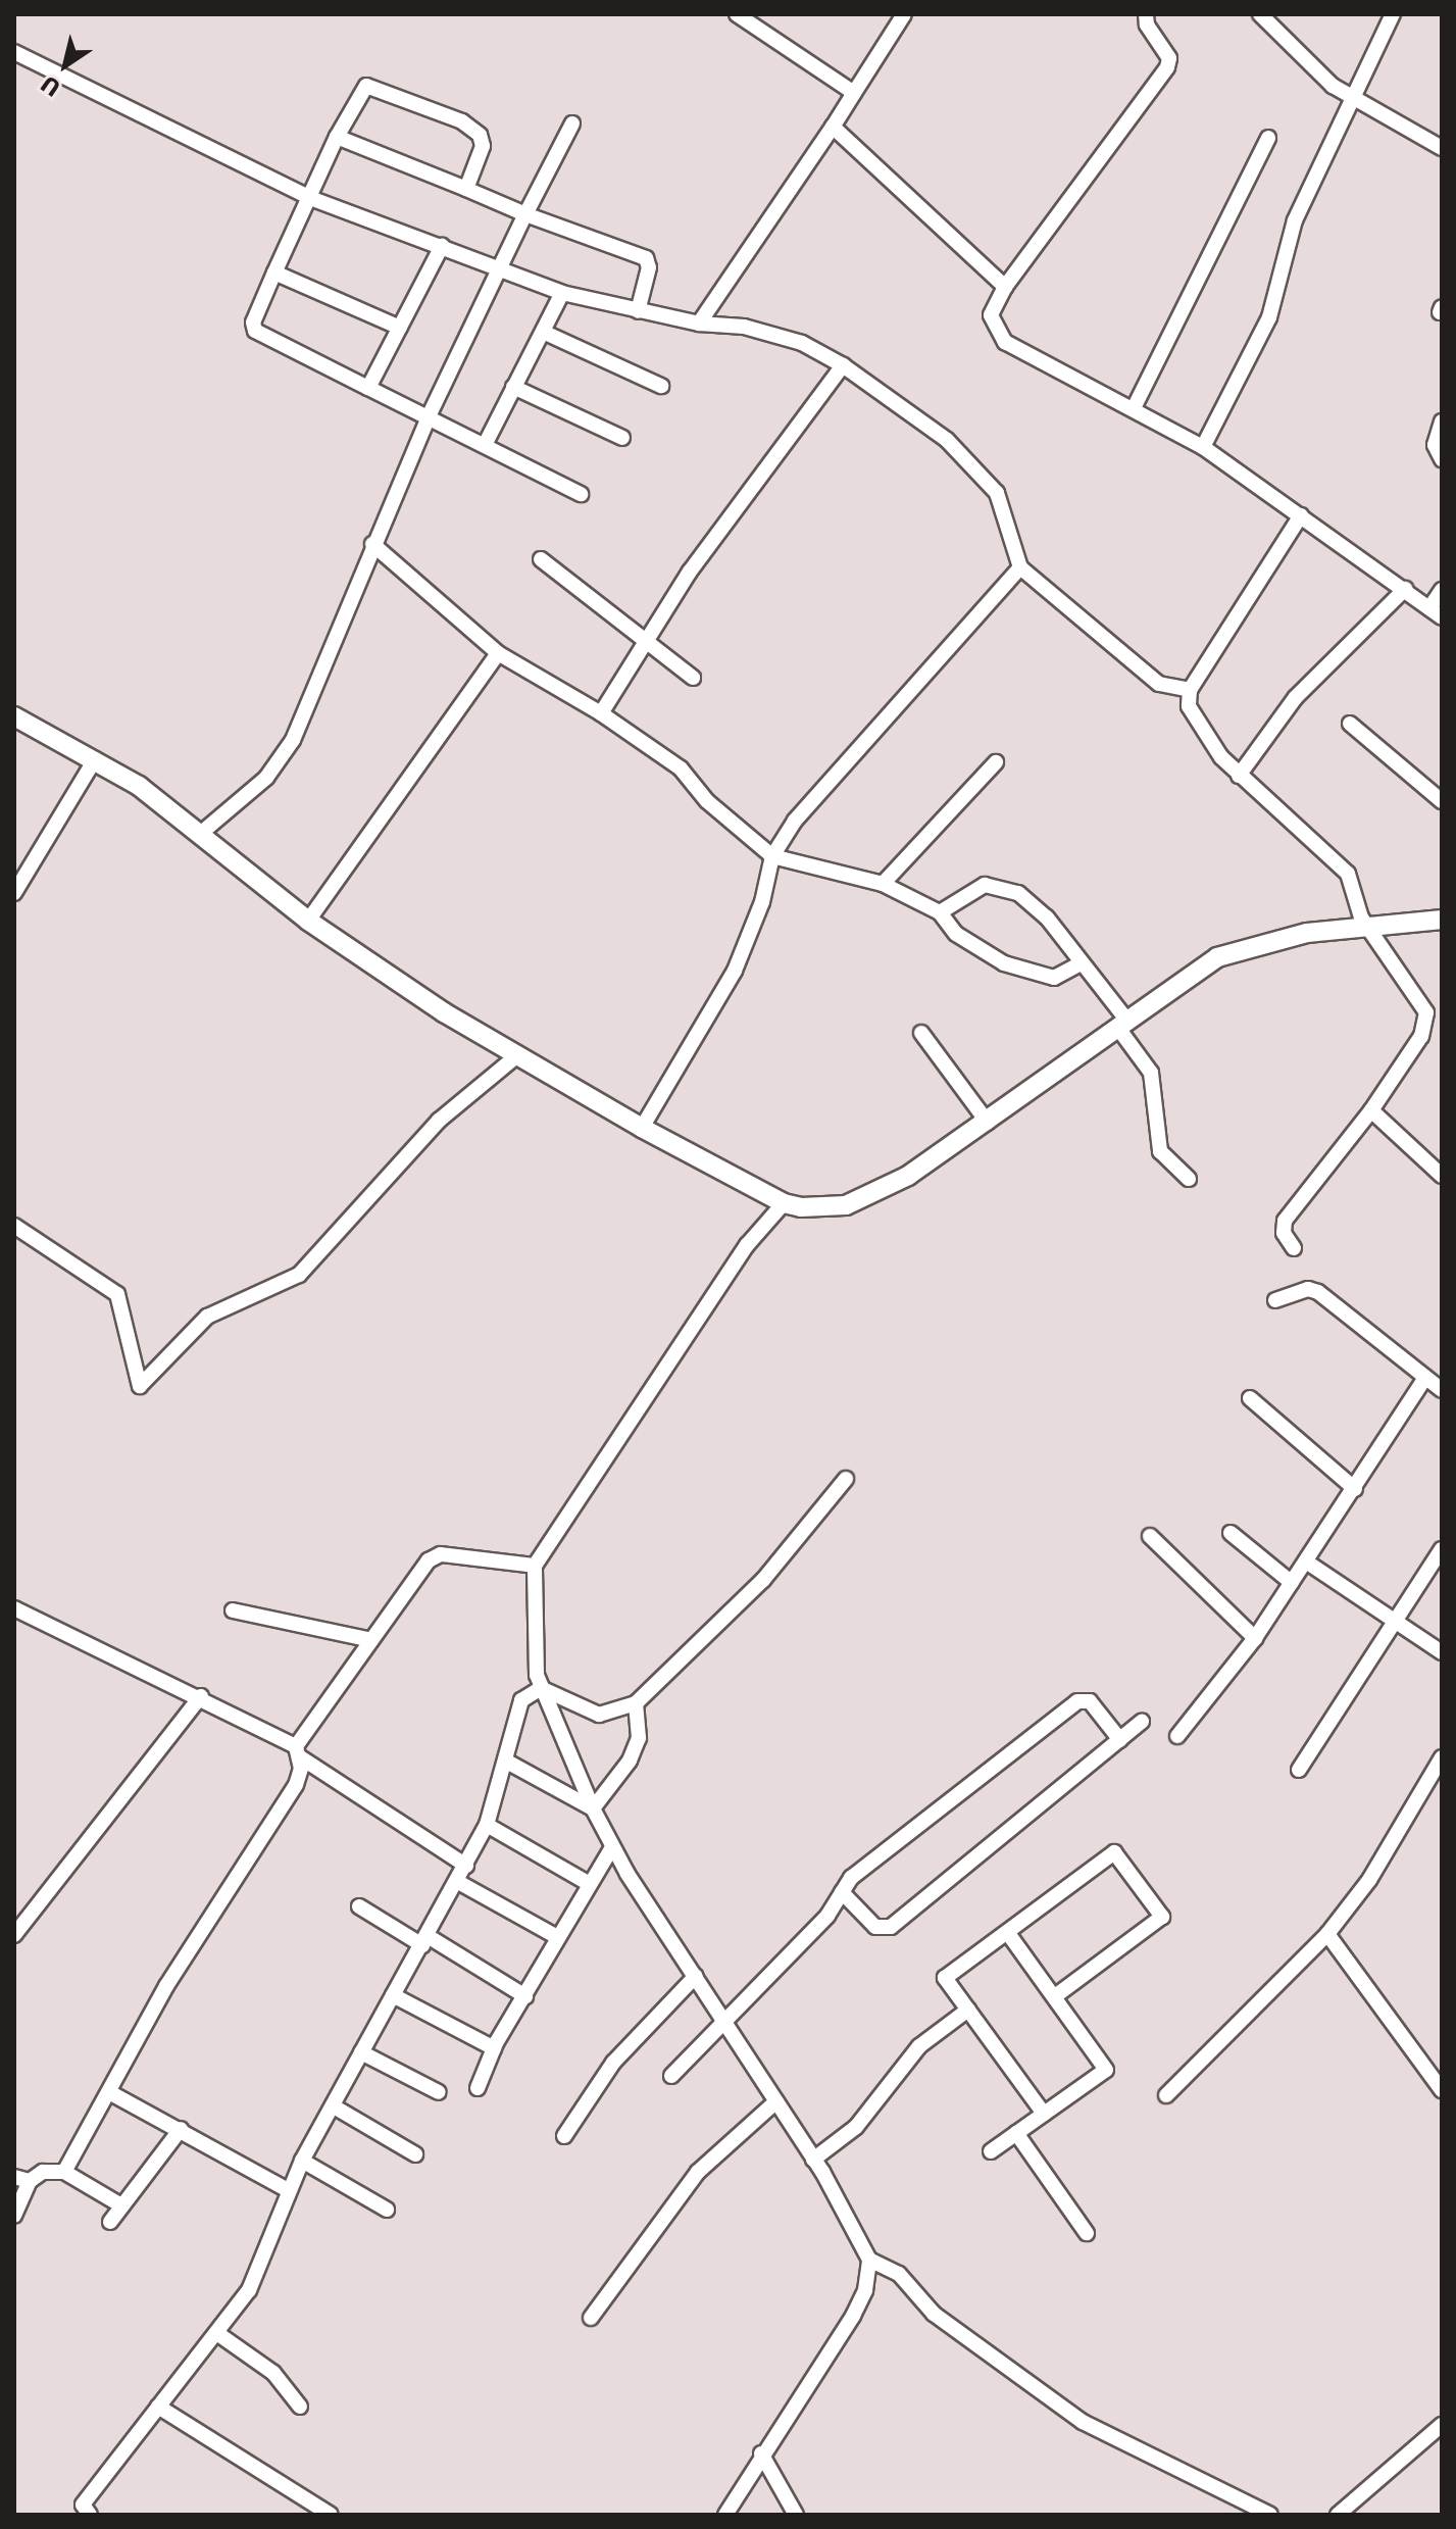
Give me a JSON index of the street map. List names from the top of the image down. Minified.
{"north":"bottom left"}
